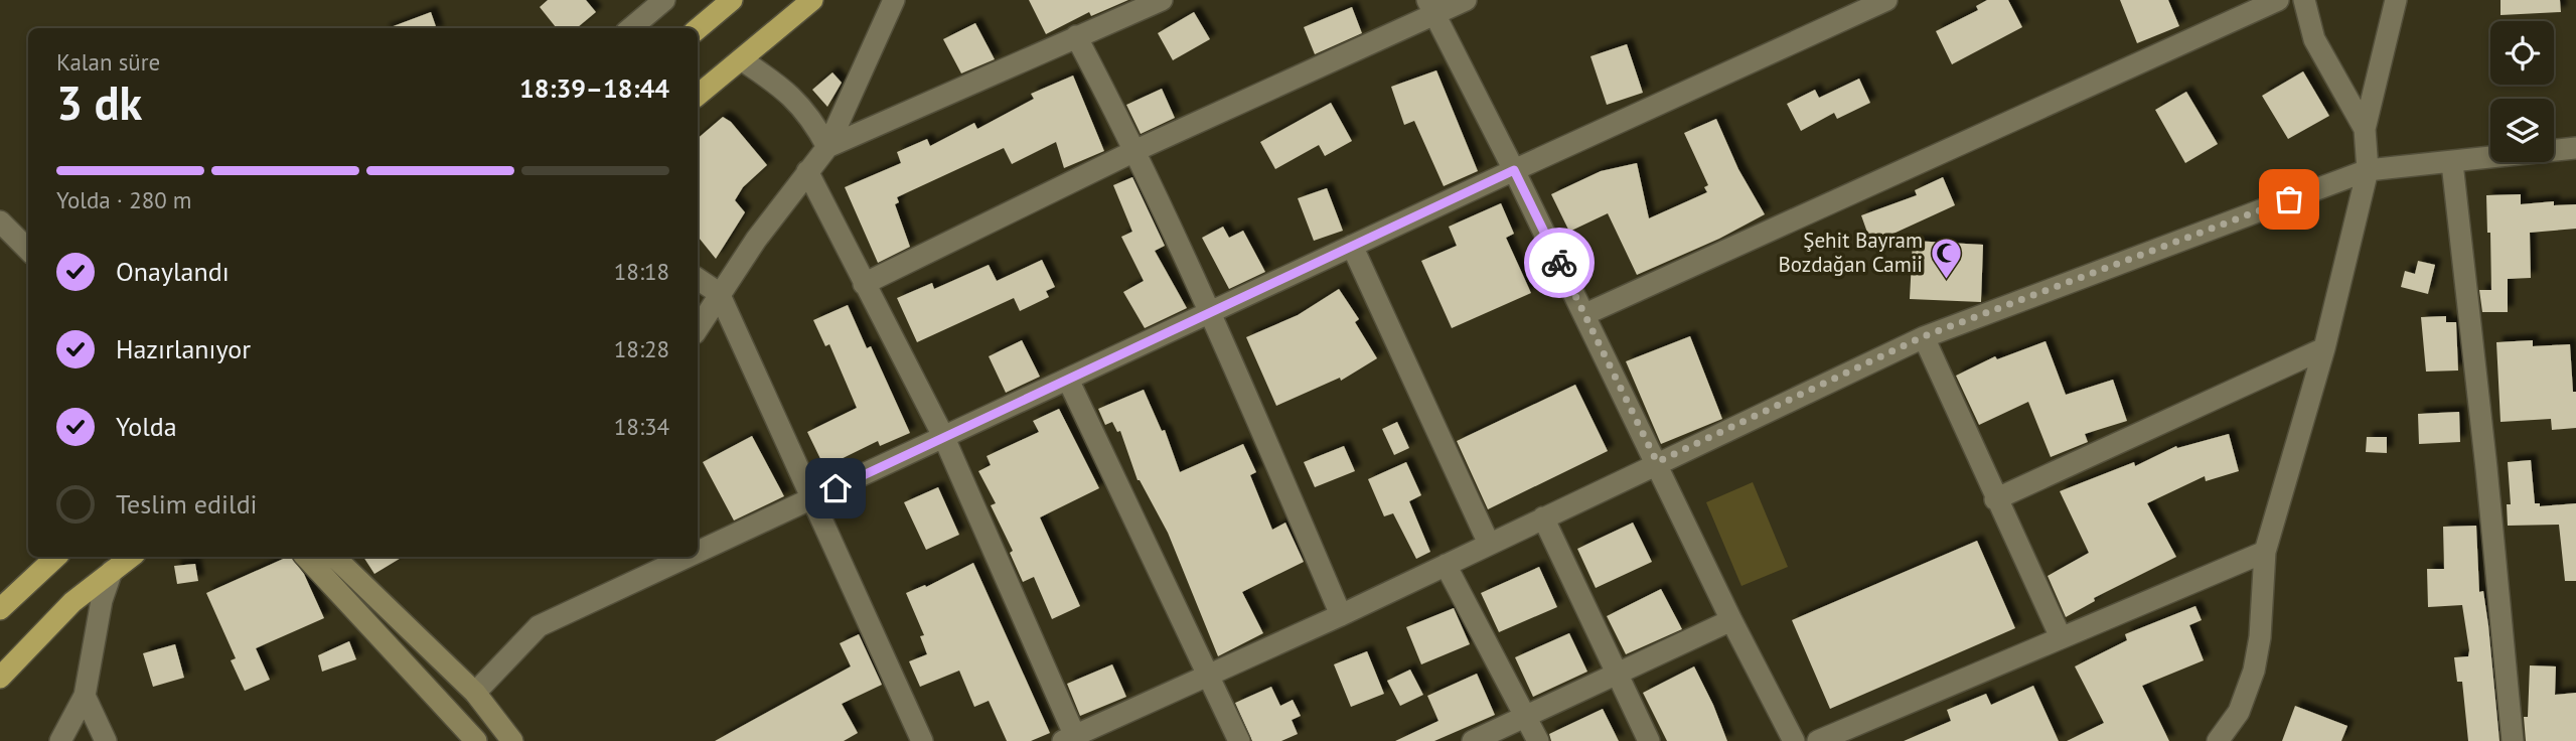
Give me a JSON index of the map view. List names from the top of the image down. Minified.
{"places":{"mosque":["Şehit Bayram Bozdağan Camii"]},"page":{"heading":["3 dk","Kalan süre","18:39–18:44"],"bar":"Yolda · 280 m","list":[["Onaylandı","18:18"],["Hazırlanıyor","18:28"],["Yolda","18:34"],"Teslim edildi"]}}
